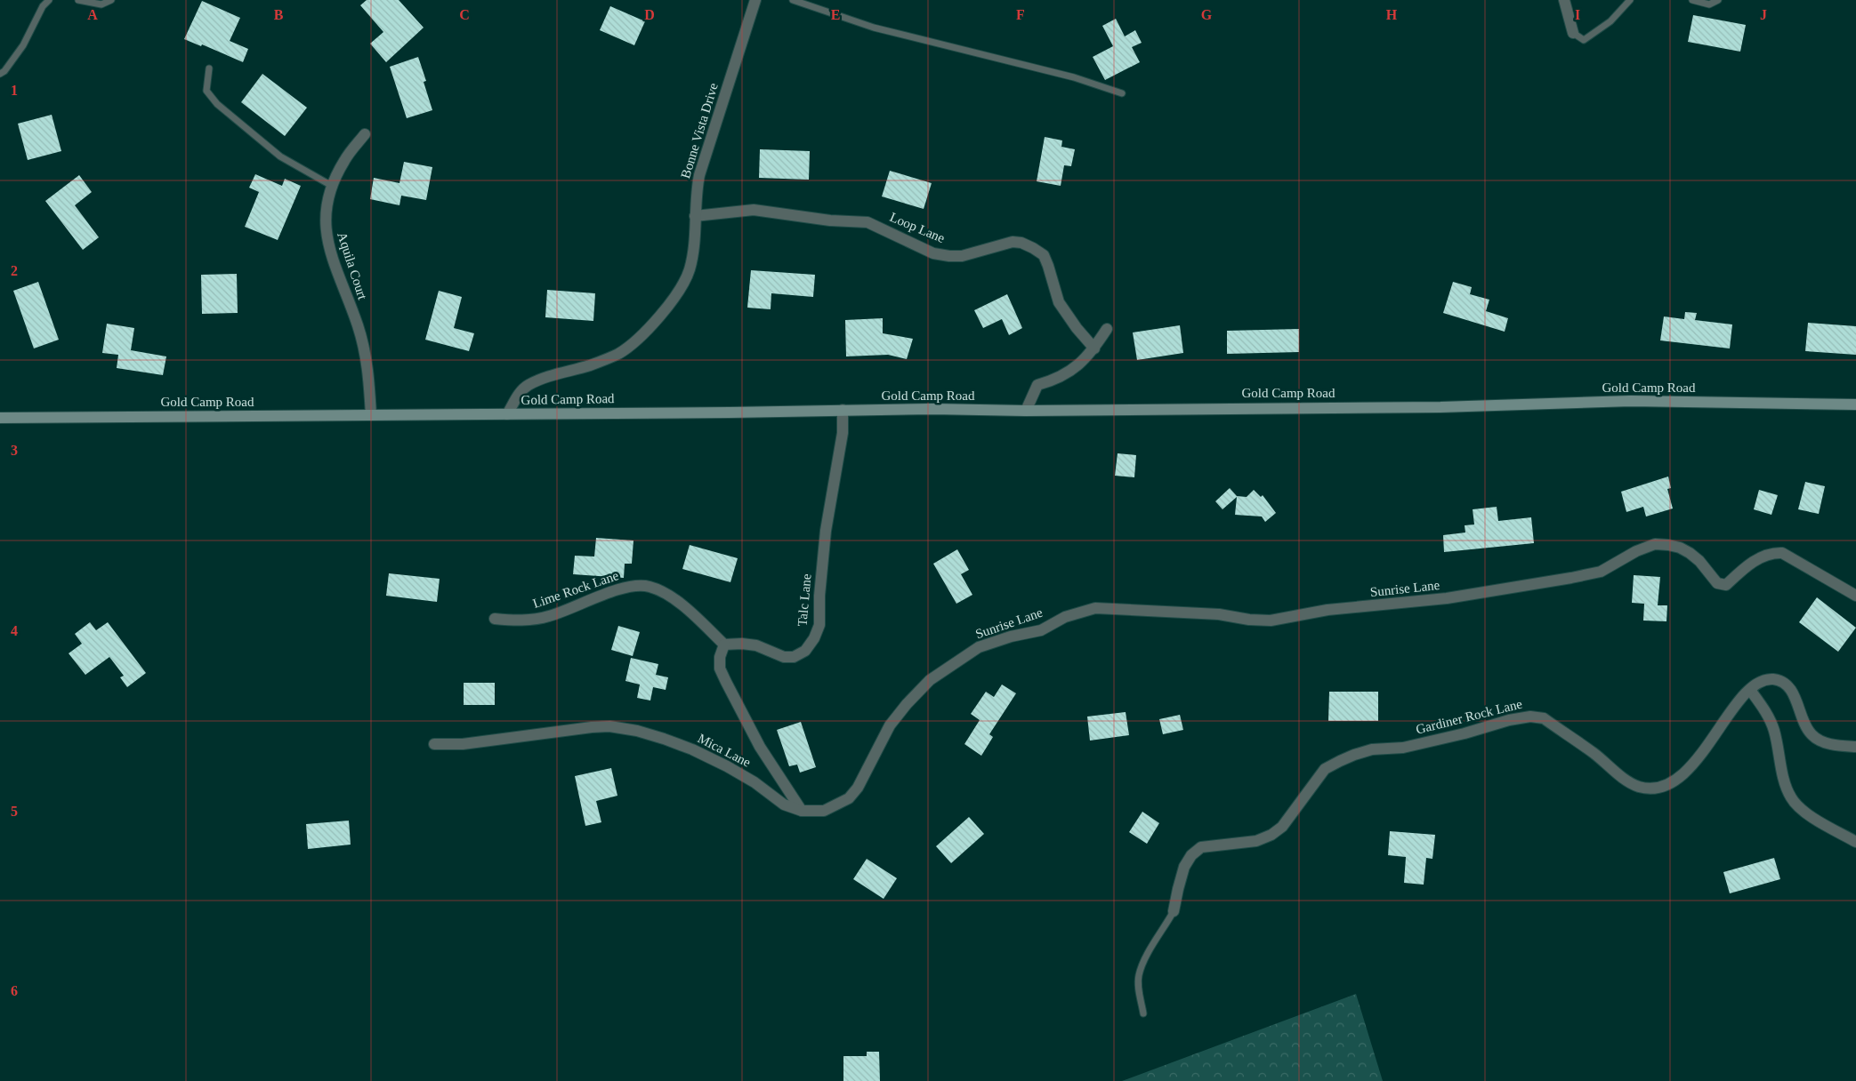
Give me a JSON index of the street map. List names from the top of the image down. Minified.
{"streets":{"street":["Bonne Vista Drive","Loop Lane","Aquila Court","Gold Camp Road","Sunrise Lane","Lime Rock Lane","Talc Lane","Gardiner Rock Lane","Mica Lane"]},"crossings":[["Bonne Vista Drive","Loop Lane"],["Bonne Vista Drive","Gold Camp Road"],["Aquila Court","Gold Camp Road"],["Gold Camp Road","Talc Lane"],["Sunrise Lane","Mica Lane"],["Lime Rock Lane","Talc Lane"]],"grid":{"columns":["A","B","C","D","E","F","G","H","I","J"],"rows":["1","2","3","4","5","6"]}}
